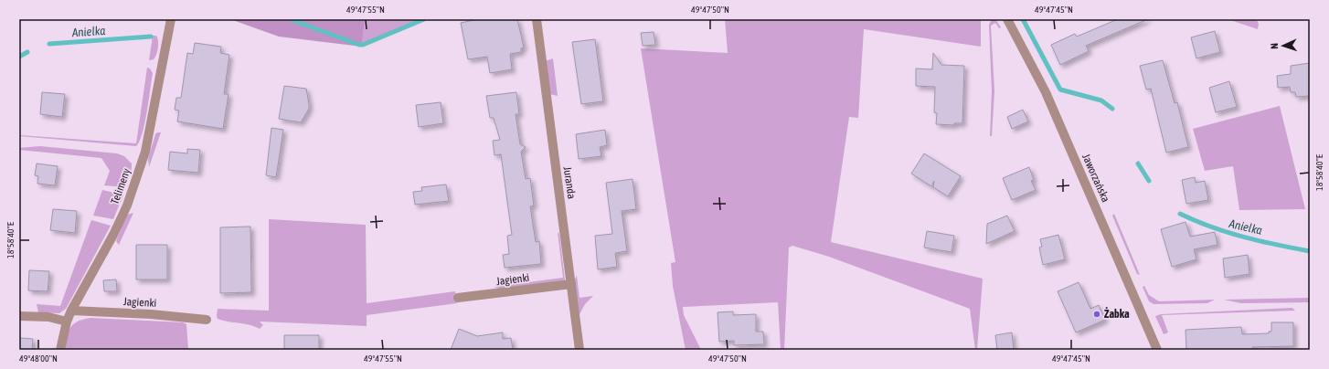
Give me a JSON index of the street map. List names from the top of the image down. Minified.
{"streets":{"street":["Jaworzańska","Juranda","Telimeny","Jagienki"]},"crossings":[["Juranda","Jagienki"],["Telimeny","Jagienki"]],"water":["Anielka"],"places":["Żabka"],"north":"left","coordinates":["49°47'55\"N","49°47'50\"N","49°47'45\"N","18°58'40\"E","49°48'00\"N"]}
